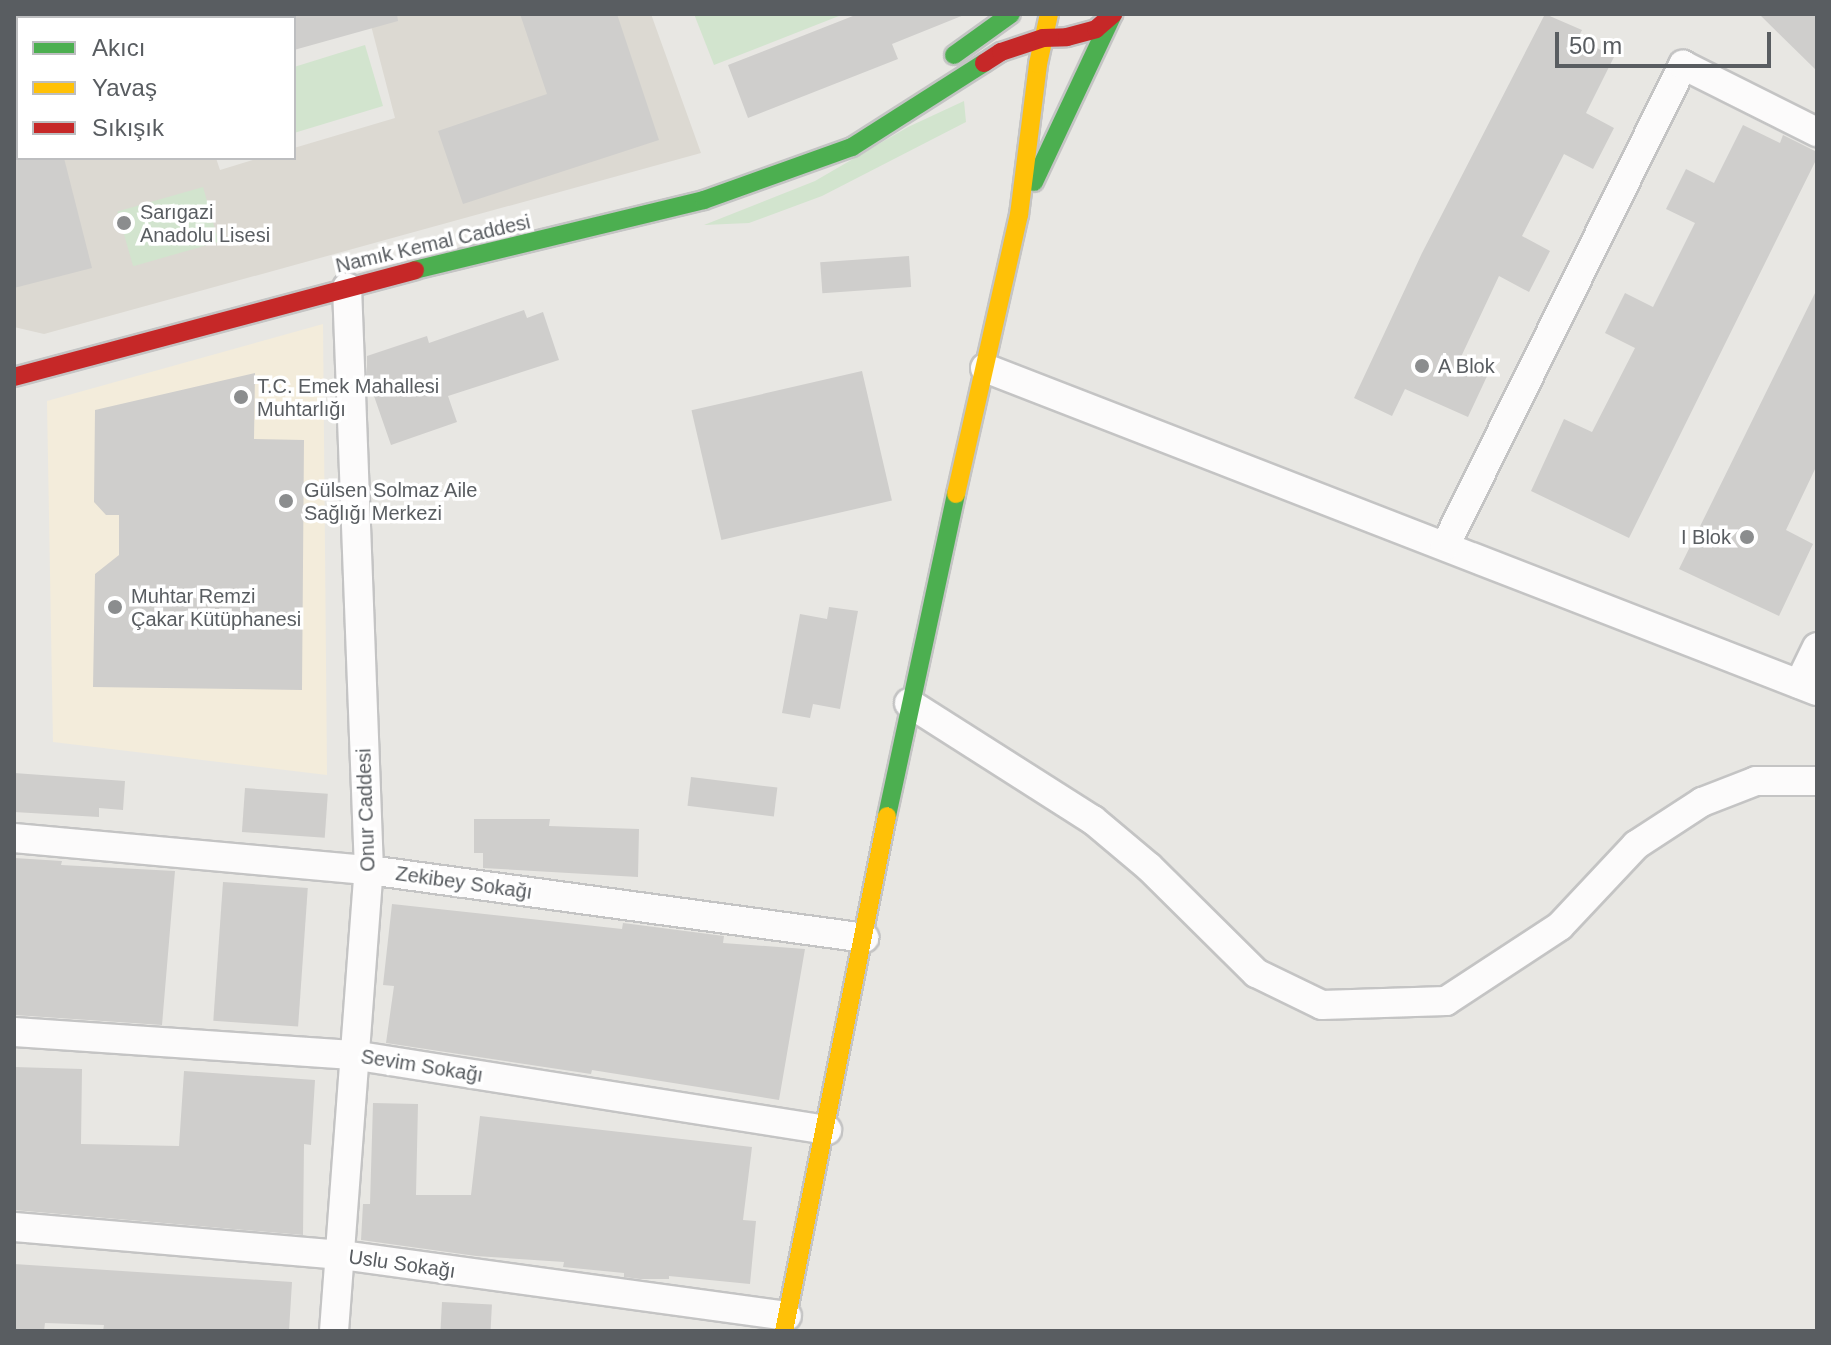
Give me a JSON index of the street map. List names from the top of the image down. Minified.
{"streets":{"main road":["Namık Kemal Caddesi"],"street":["Onur Caddesi","Zekibey Sokağı","Sevim Sokağı","Uslu Sokağı"]},"crossings":[["Namık Kemal Caddesi","Onur Caddesi"],["Onur Caddesi","Zekibey Sokağı"],["Onur Caddesi","Sevim Sokağı"],["Onur Caddesi","Uslu Sokağı"]],"places":["Sarıgazi Anadolu Lisesi","A Blok","T.C. Emek Mahallesi Muhtarlığı","Gülsen Solmaz Aile Sağlığı Merkezi","I Blok","Muhtar Remzi Çakar Kütüphanesi"],"legend":["Akıcı","Yavaş","Sıkışık"],"scale_bar":"50 m"}
